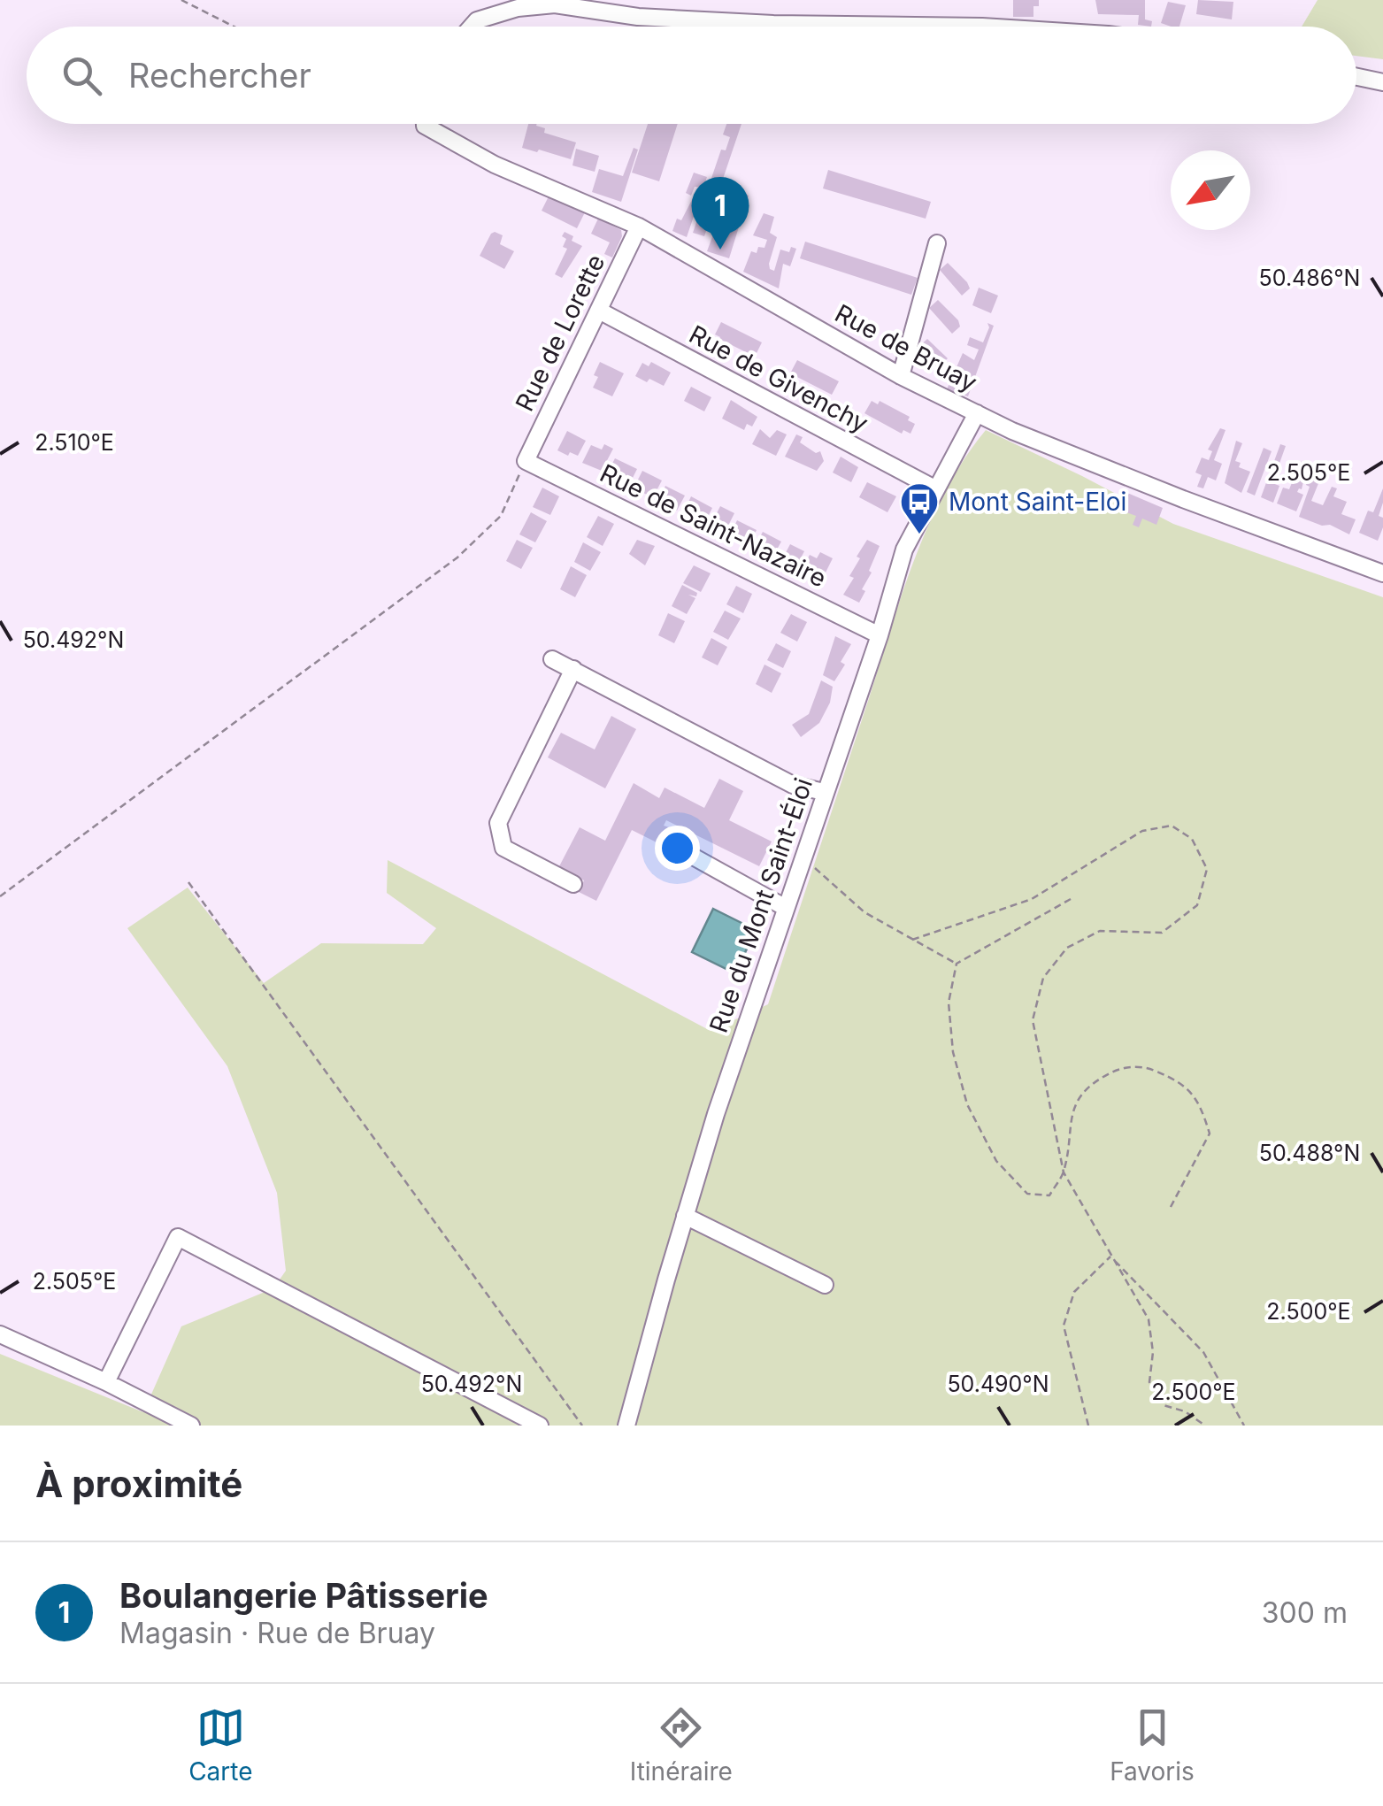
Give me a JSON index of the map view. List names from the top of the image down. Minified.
{"streets":{"street":["Rue de Lorette","Rue de Bruay","Rue de Givenchy","Rue de Saint-Nazaire","Rue du Mont Saint-Éloi"]},"crossings":[["Rue de Lorette","Rue de Bruay"],["Rue de Lorette","Rue de Givenchy"],["Rue de Lorette","Rue de Saint-Nazaire"],["Rue de Bruay","Rue du Mont Saint-Éloi"],["Rue de Givenchy","Rue du Mont Saint-Éloi"],["Rue de Saint-Nazaire","Rue du Mont Saint-Éloi"]],"places":{"bus stop":["Mont Saint-Eloi"]},"north":"bottom left","page":{"search":"Rechercher","pins":"1","heading":"À proximité","list":[{"mark":"1","name":"Boulangerie Pâtisserie","note":"Magasin · Rue de Bruay","value":"300 m"}],"nav":["Carte","Itinéraire","Favoris"]},"coordinates":["50.486°N","2.510°E","2.505°E","50.492°N","50.488°N","2.500°E","50.490°N"]}
